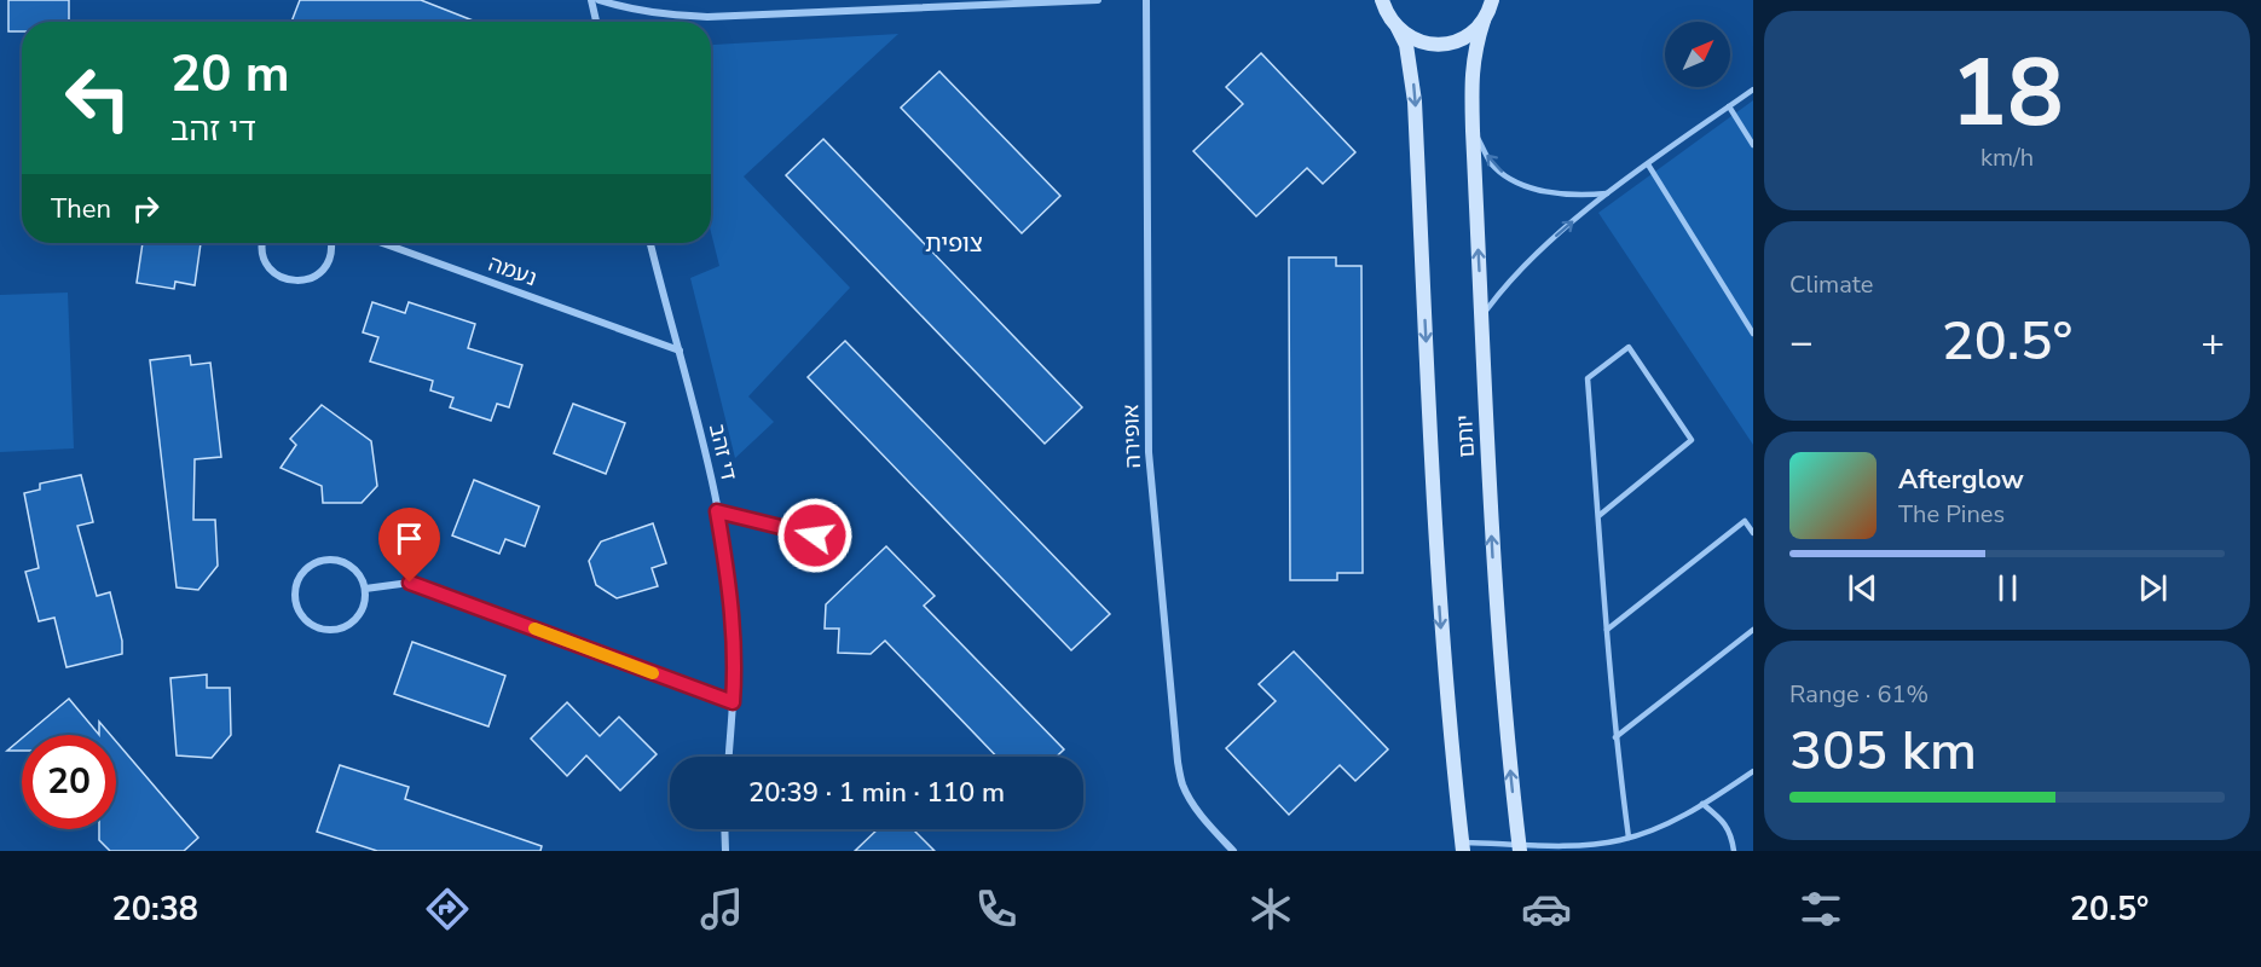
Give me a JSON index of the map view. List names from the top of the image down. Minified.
{"streets":{"main road":["יותם"],"street":["נעמה","אופירה","די זהב"]},"crossings":[["נעמה","די זהב"]],"districts":["צופית"],"north":"top right","page":{"tile":[["18","km/h"],"Climate",["Range · 61%","305 km"]],"turn":["20 m","די זהב"],"then":"Then","heat":["−","20.5°","+"],"song":["Afterglow","The Pines"],"limit":"20","trip":"20:39 · 1 min · 110 m","tabs":["20:38","20.5°"]}}
